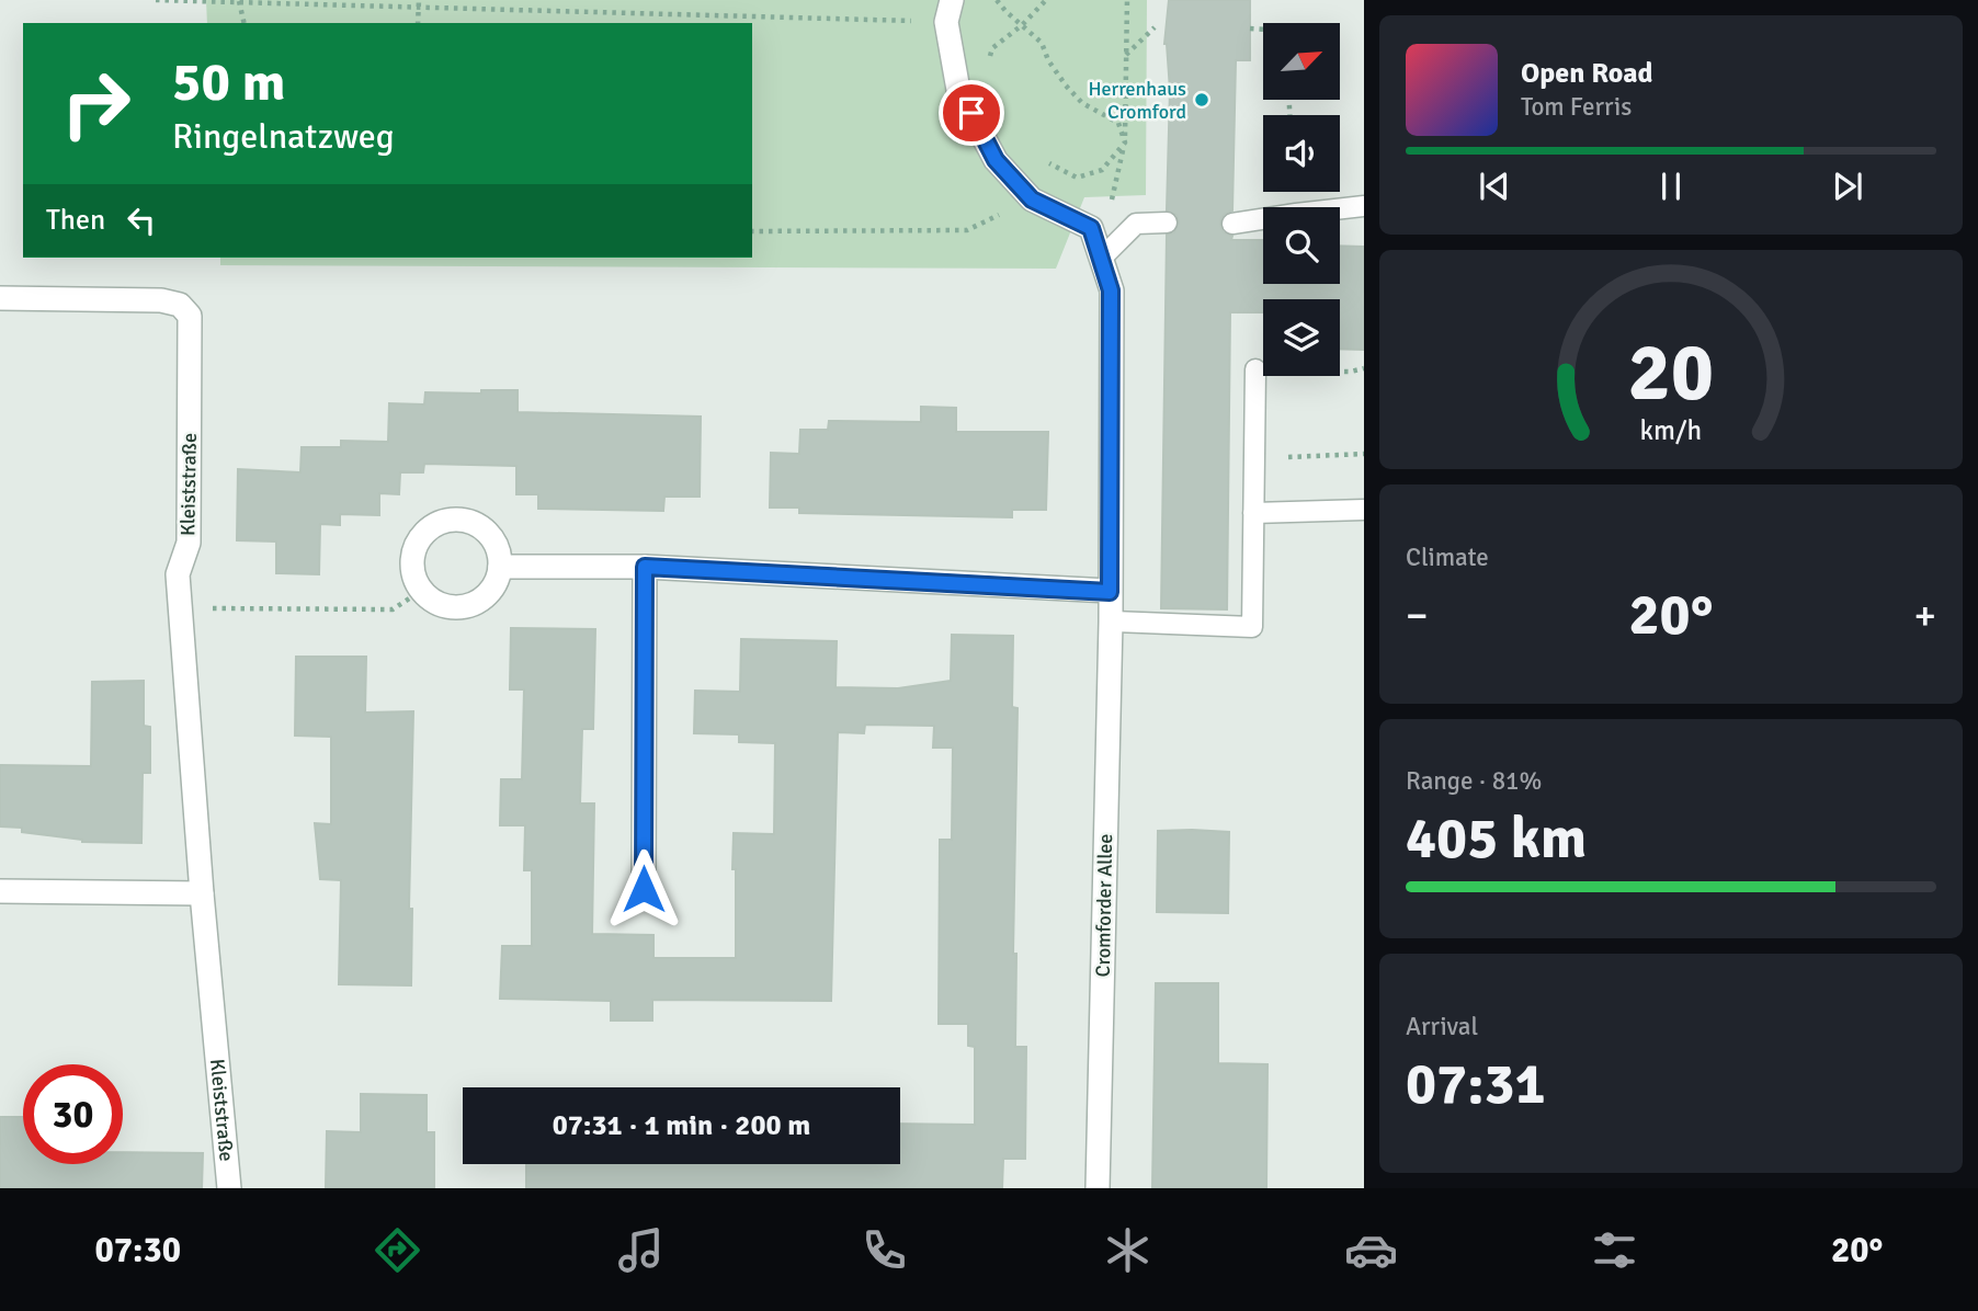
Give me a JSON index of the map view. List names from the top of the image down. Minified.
{"streets":{"street":["Kleiststraße","Cromforder Allee"]},"places":["Herrenhaus Cromford"],"north":"top right","page":{"turn":["50 m","Ringelnatzweg"],"song":["Open Road","Tom Ferris"],"then":"Then","tile":["Climate",["Range · 81%","405 km"],["Arrival","07:31"]],"heat":["−","20°","+"],"limit":"30","trip":"07:31 · 1 min · 200 m","tabs":["07:30","20°"],"gauge":["20","km/h"]}}
